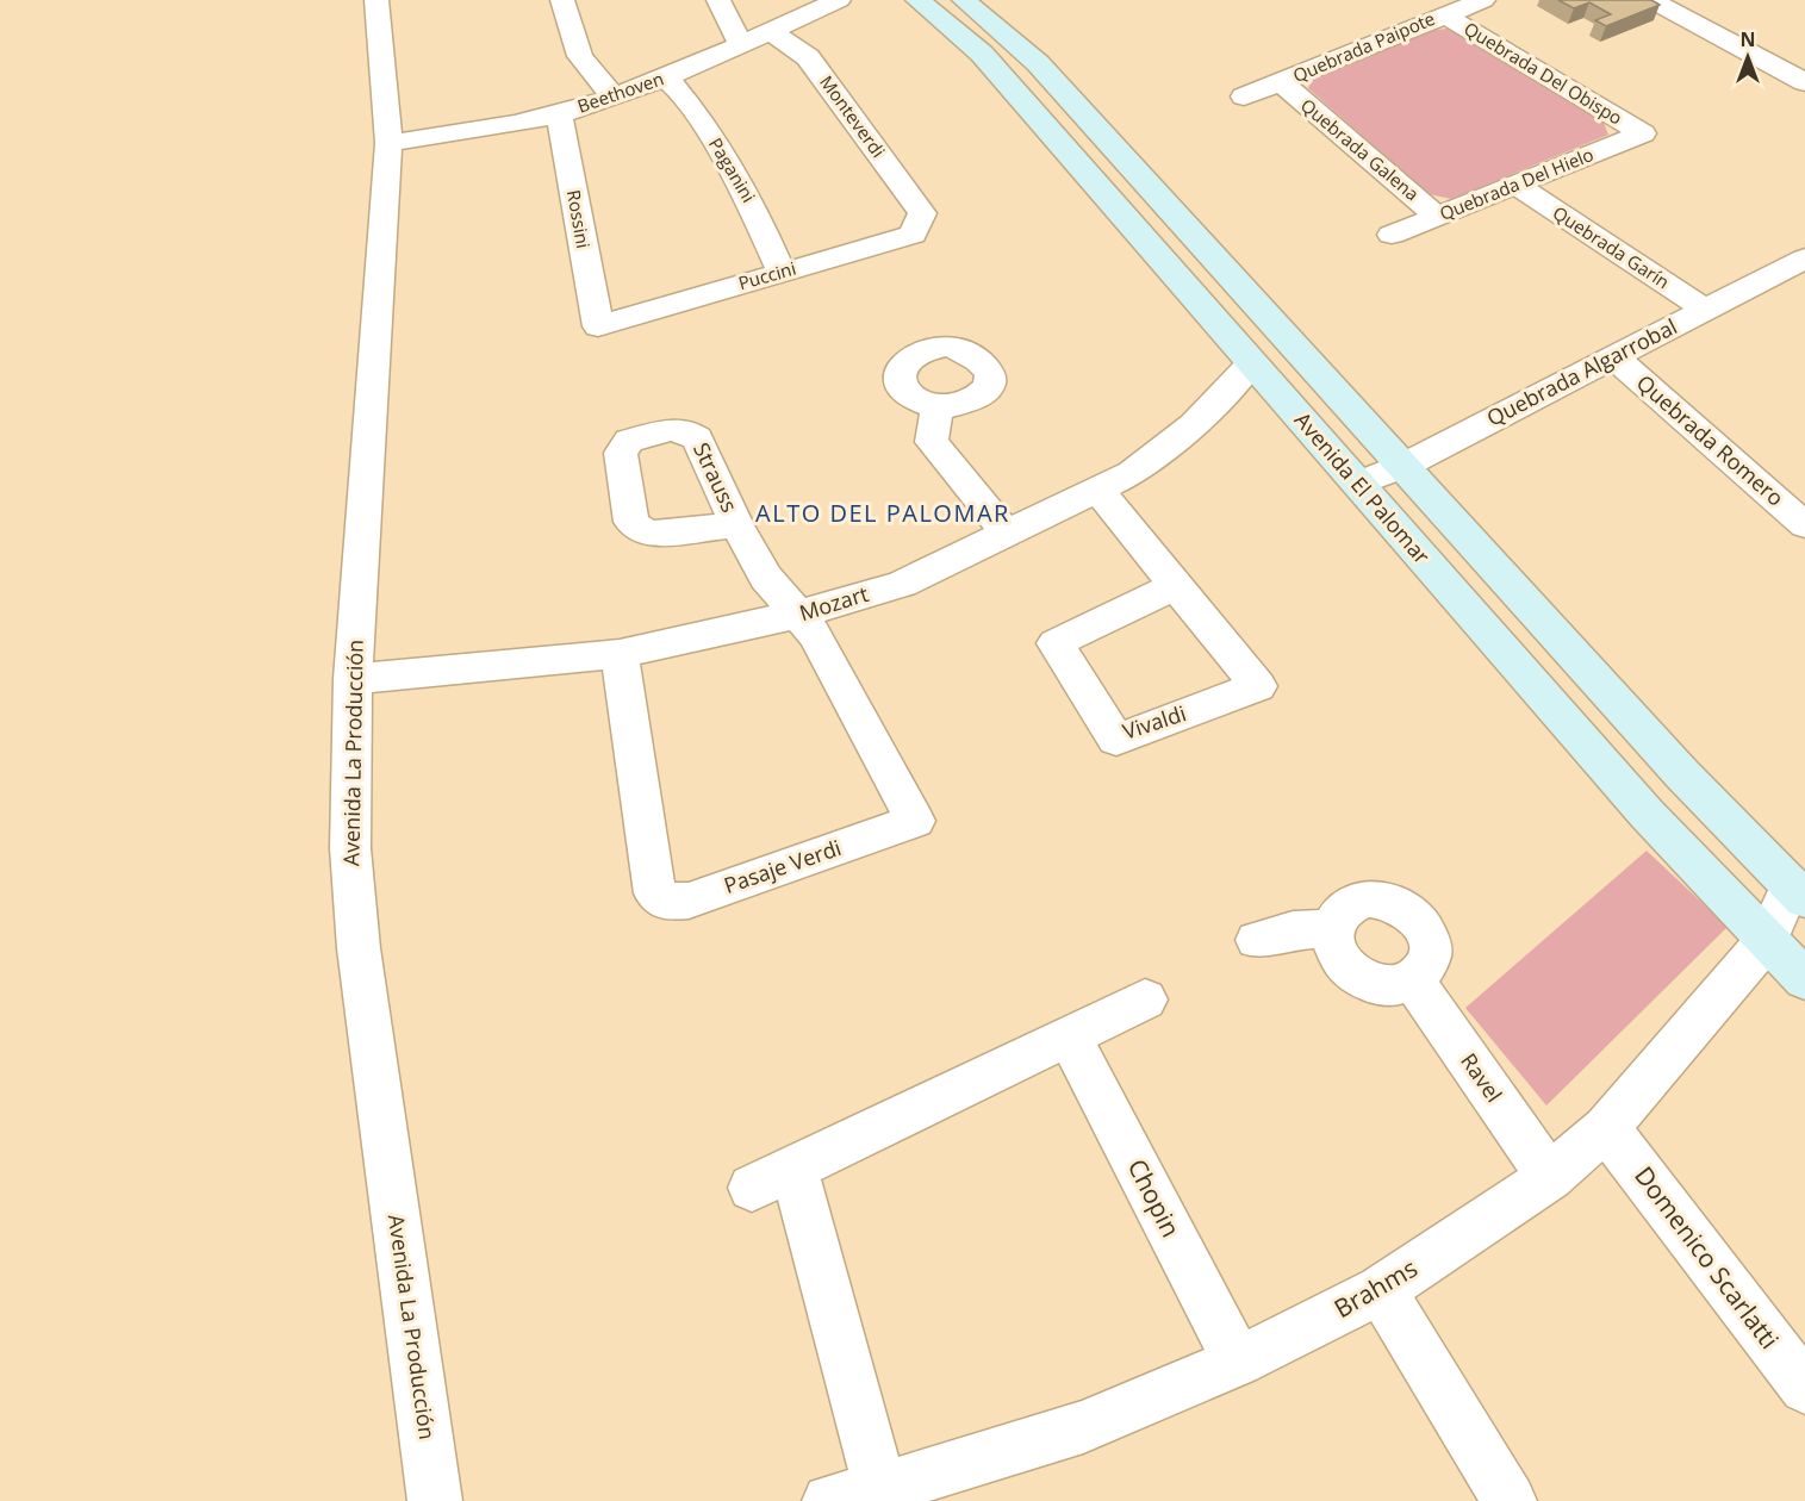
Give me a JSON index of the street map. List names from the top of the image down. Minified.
{"streets":{"street":["Quebrada Paipote","Quebrada Del Obispo","Beethoven","Monteverdi","Quebrada Galena","Paganini","Quebrada Del Hielo","Rossini","Quebrada Garín","Puccini","Quebrada Algarrobal","Quebrada Romero","Strauss","Avenida El Palomar","Mozart","Vivaldi","Avenida La Producción","Pasaje Verdi","Ravel","Chopin","Domenico Scarlatti","Brahms"]},"crossings":[["Quebrada Paipote","Quebrada Del Obispo"],["Quebrada Paipote","Quebrada Galena"],["Quebrada Del Obispo","Quebrada Del Hielo"],["Beethoven","Monteverdi"],["Beethoven","Paganini"],["Beethoven","Rossini"],["Beethoven","Avenida La Producción"],["Monteverdi","Puccini"],["Quebrada Galena","Quebrada Del Hielo"],["Paganini","Puccini"],["Quebrada Del Hielo","Quebrada Garín"],["Rossini","Puccini"],["Quebrada Garín","Quebrada Algarrobal"],["Quebrada Algarrobal","Quebrada Romero"],["Quebrada Algarrobal","Avenida El Palomar"],["Strauss","Mozart"],["Strauss","Pasaje Verdi"],["Avenida El Palomar","Mozart"],["Avenida El Palomar","Brahms"],["Mozart","Vivaldi"],["Mozart","Avenida La Producción"],["Mozart","Pasaje Verdi"],["Ravel","Brahms"],["Chopin","Brahms"],["Domenico Scarlatti","Brahms"]],"districts":["ALTO DEL PALOMAR"],"north":"top"}
